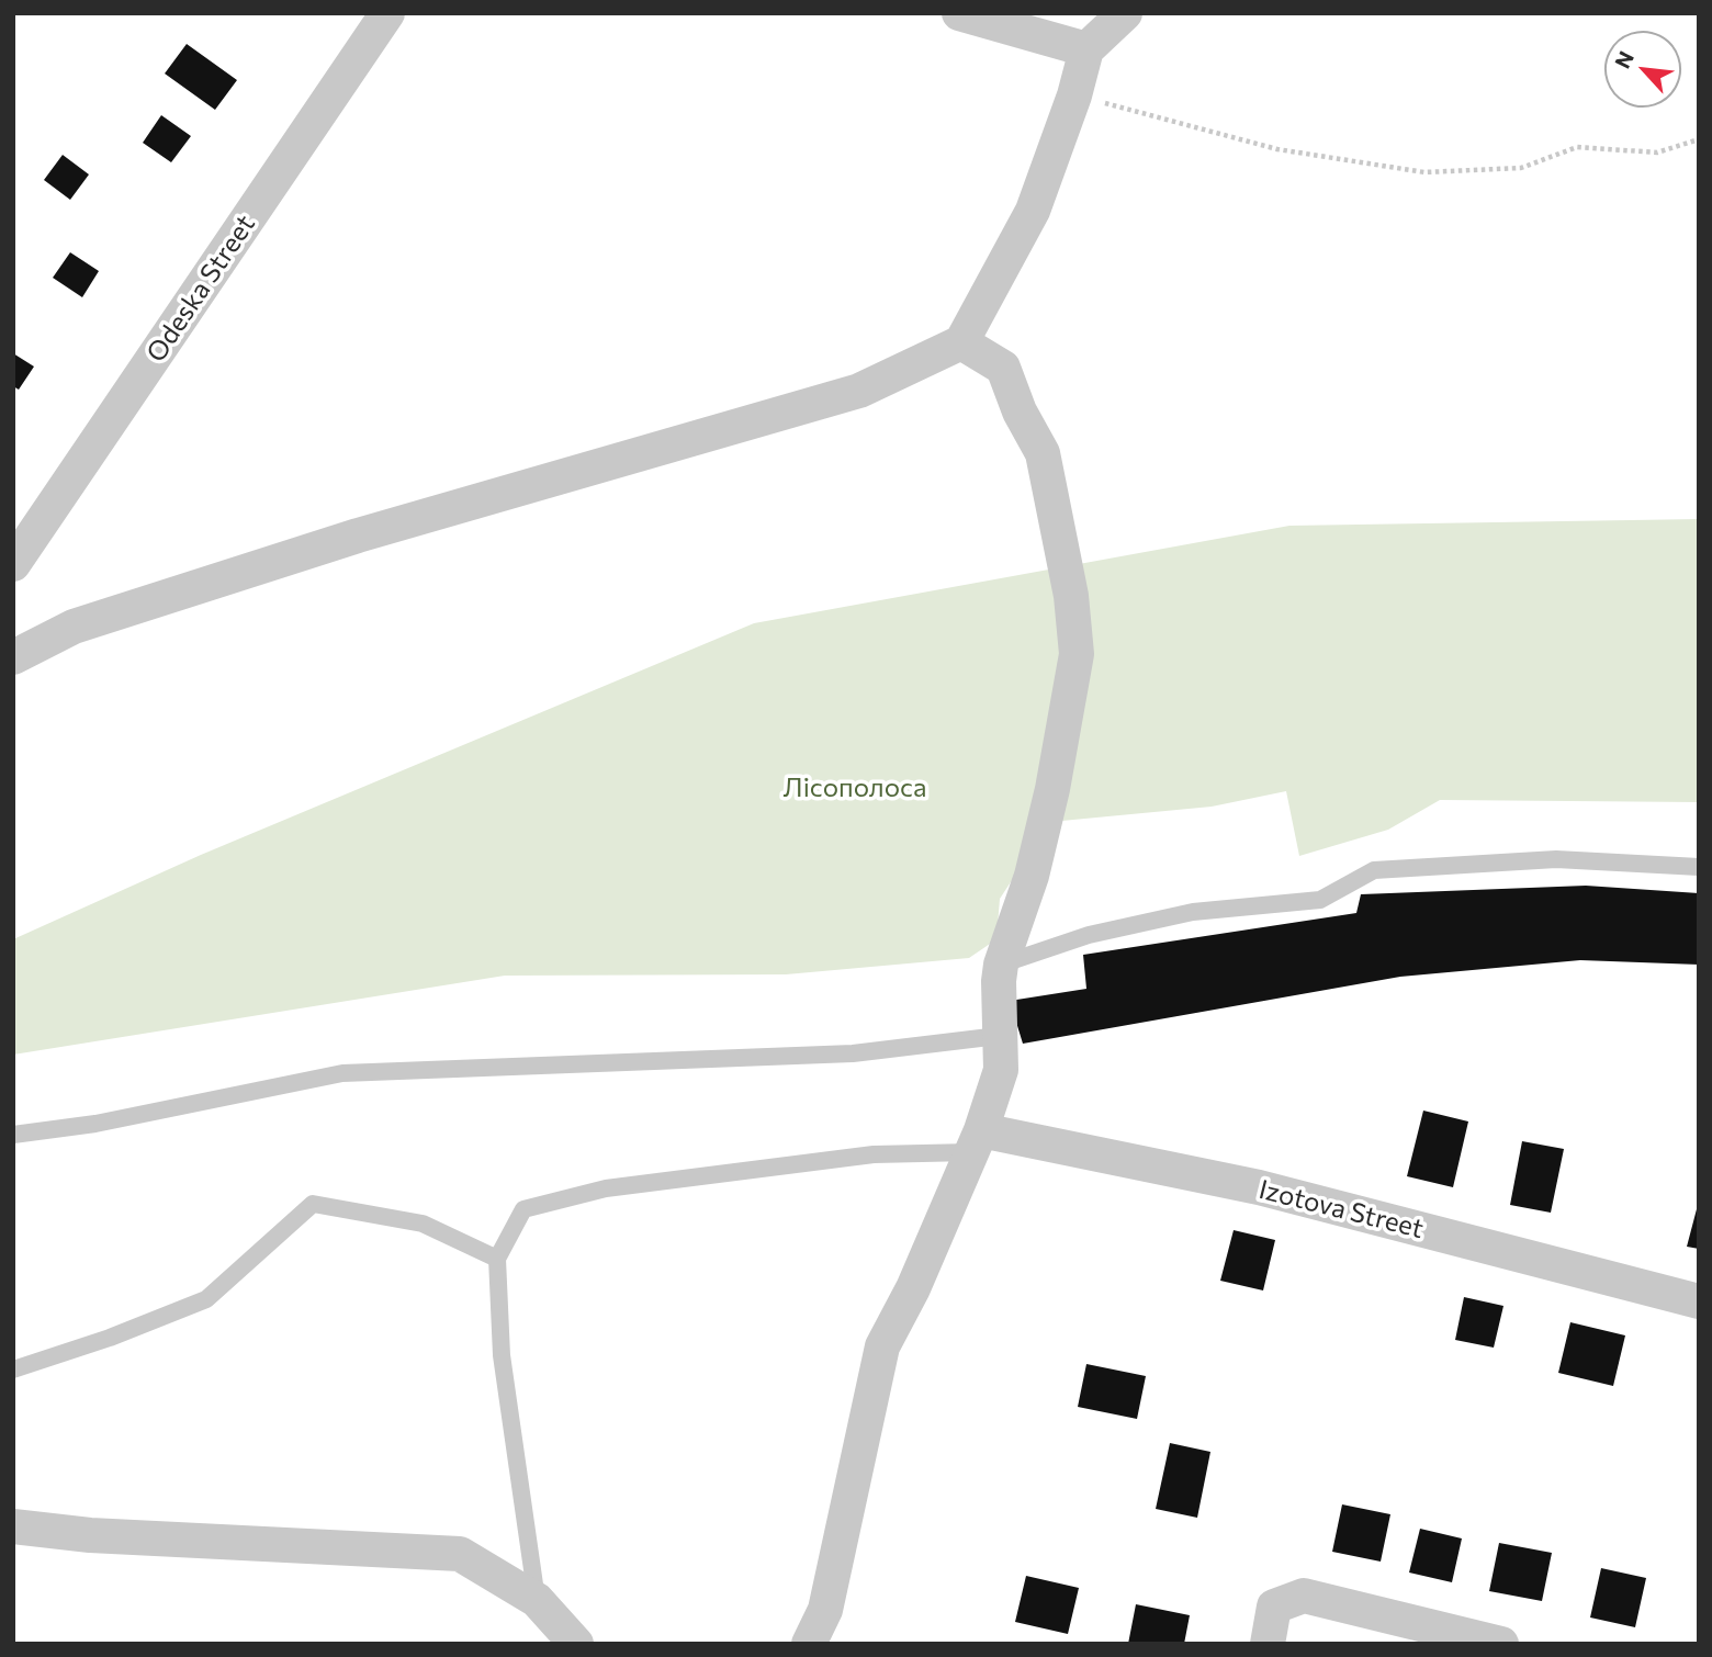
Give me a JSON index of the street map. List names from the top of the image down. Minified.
{"streets":{"street":["Odeska Street","Izotova Street"]},"parks":["Лісополоса"],"north":"top left"}
